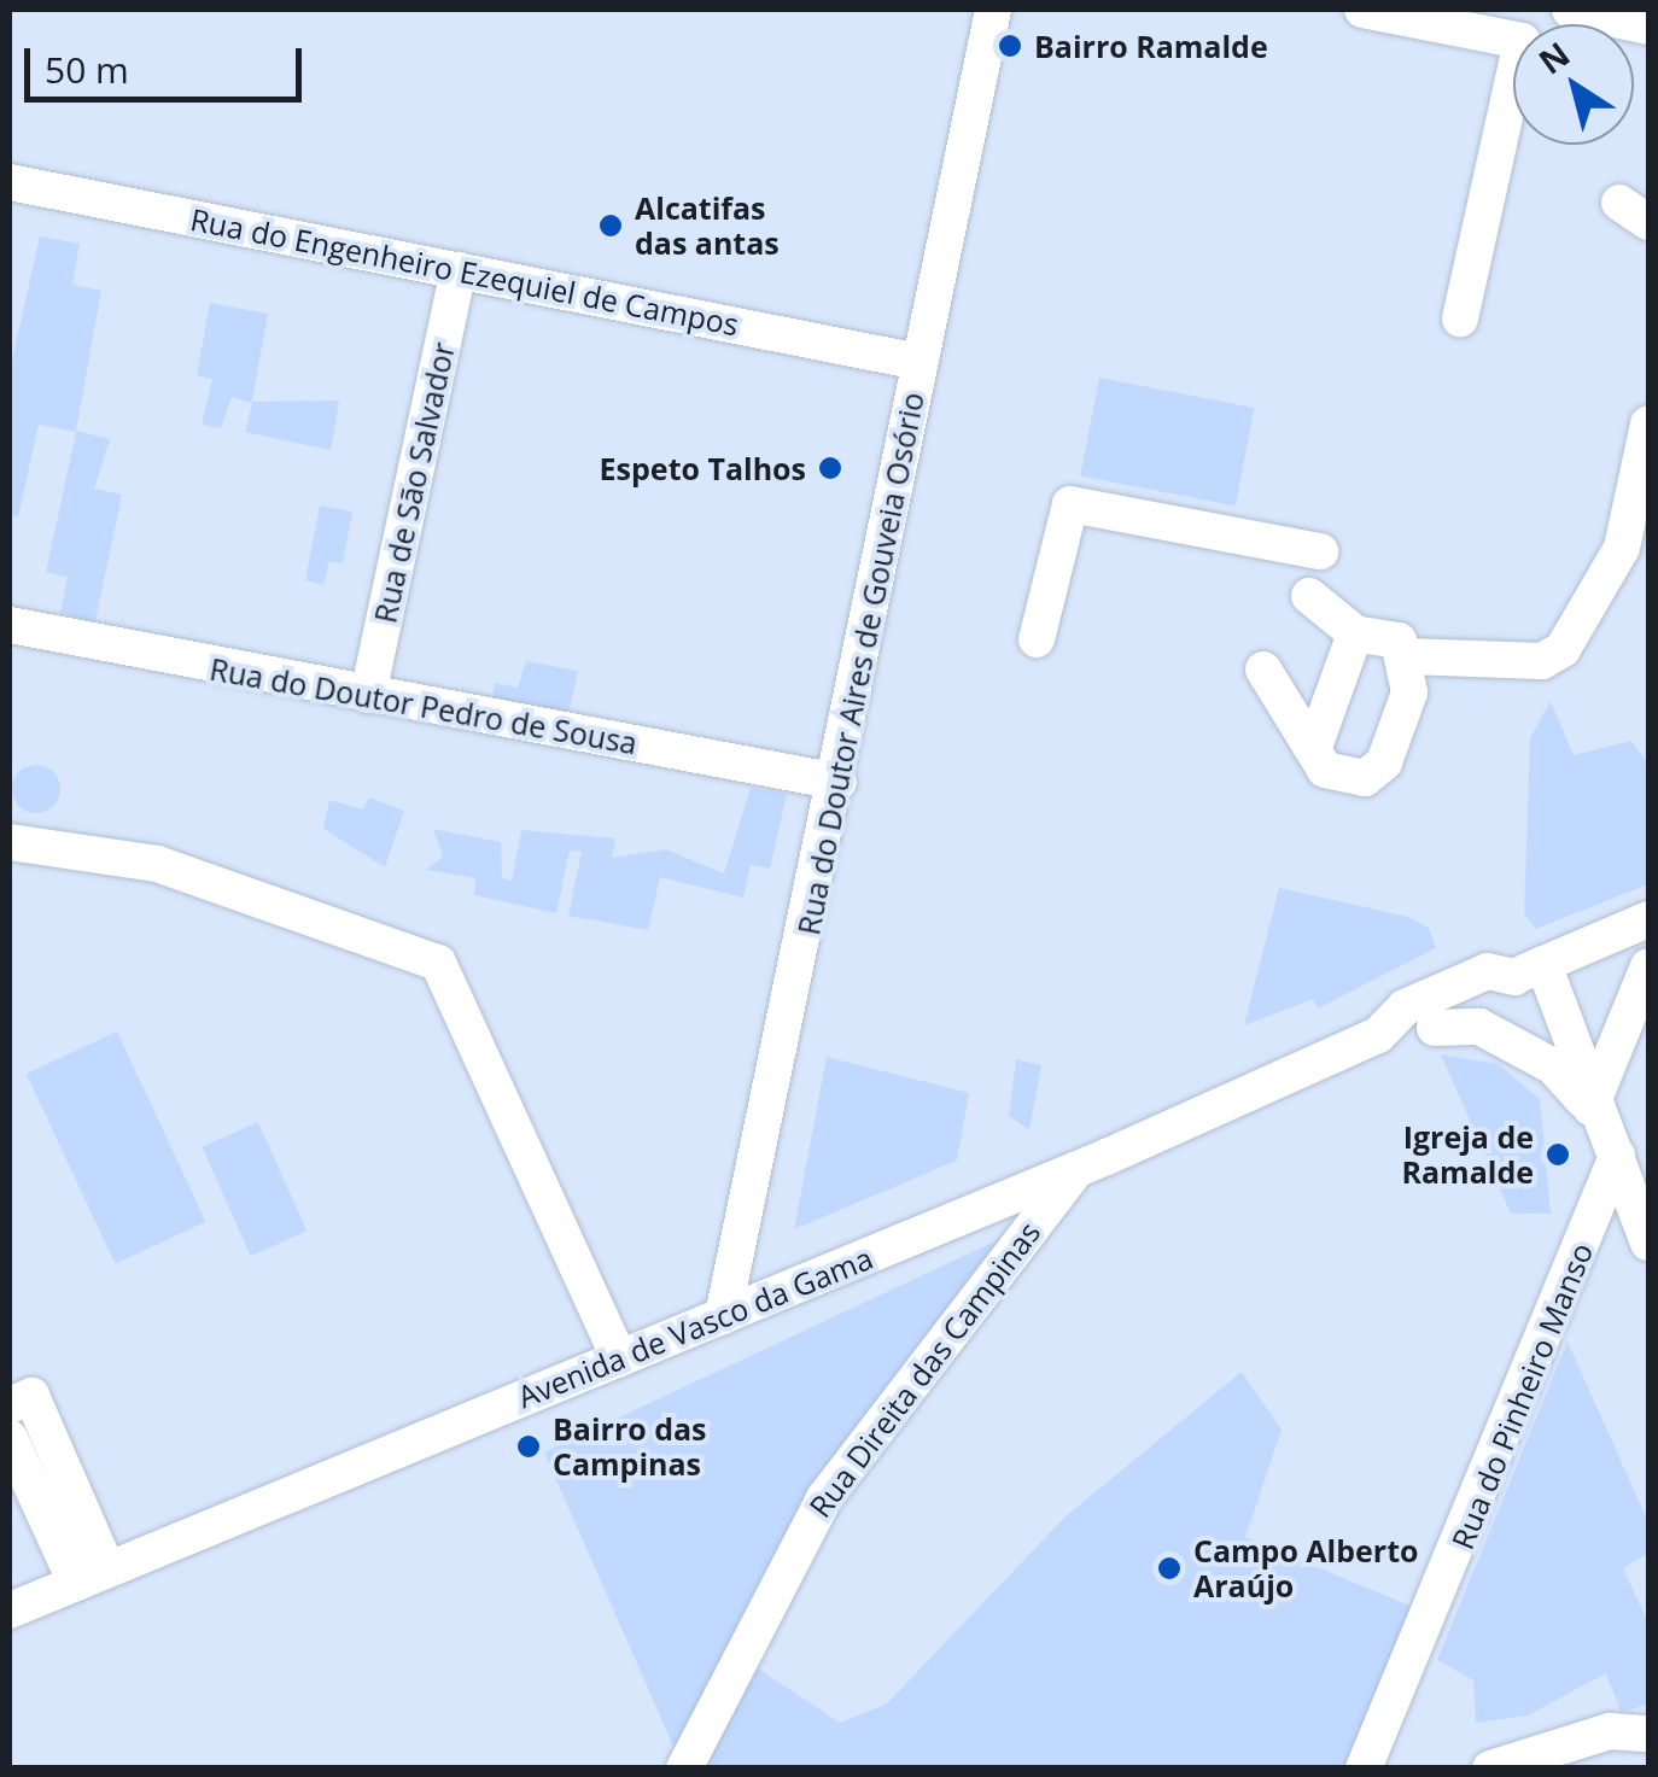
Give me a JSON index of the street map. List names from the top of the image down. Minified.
{"streets":{"street":["Rua do Engenheiro Ezequiel de Campos","Rua de São Salvador","Rua do Doutor Aires de Gouveia Osório","Rua do Doutor Pedro de Sousa","Avenida de Vasco da Gama","Rua Direita das Campinas","Rua do Pinheiro Manso"]},"crossings":[["Rua do Engenheiro Ezequiel de Campos","Rua de São Salvador"],["Rua do Engenheiro Ezequiel de Campos","Rua do Doutor Aires de Gouveia Osório"],["Rua de São Salvador","Rua do Doutor Pedro de Sousa"],["Rua do Doutor Aires de Gouveia Osório","Rua do Doutor Pedro de Sousa"],["Rua do Doutor Aires de Gouveia Osório","Avenida de Vasco da Gama"],["Avenida de Vasco da Gama","Rua Direita das Campinas"]],"places":["Bairro Ramalde","Alcatifas das antas","Espeto Talhos","Igreja de Ramalde","Bairro das Campinas","Campo Alberto Araújo"],"scale_bar":"50 m","north":"top left"}
